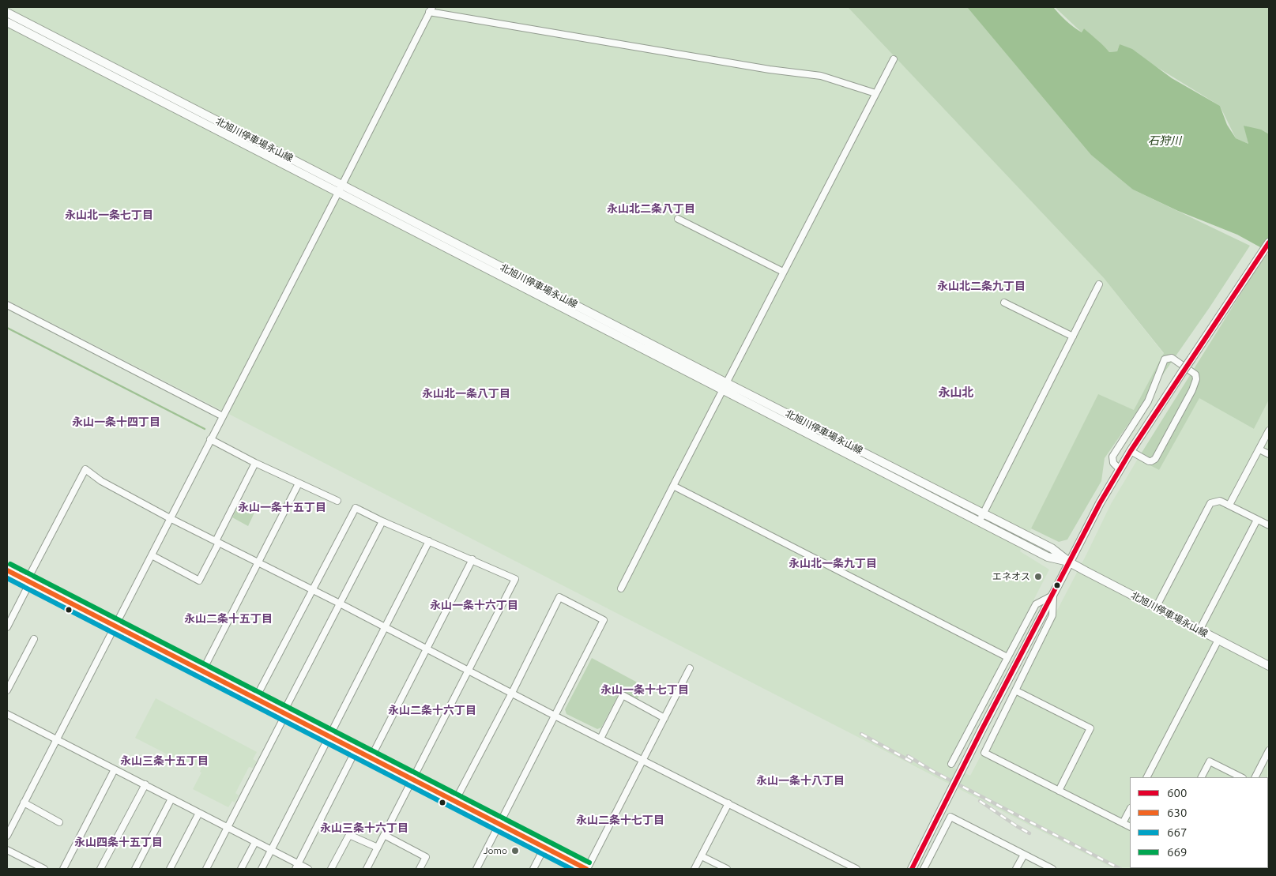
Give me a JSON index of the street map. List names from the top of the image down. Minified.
{"streets":{"main road":["北旭川停車場永山線"]},"districts":["永山北二条八丁目","永山北一条七丁目","永山北二条九丁目","永山北","永山北一条八丁目","永山一条十四丁目","永山一条十五丁目","永山北一条九丁目","永山一条十六丁目","永山二条十五丁目","永山一条十七丁目","永山二条十六丁目","永山三条十五丁目","永山一条十八丁目","永山二条十七丁目","永山三条十六丁目","永山四条十五丁目"],"water":["石狩川"],"places":["エネオス","Jomo"],"lines":["transit line 600","transit line 669","transit line 630","transit line 667"],"legend":["600","630","667","669"]}
